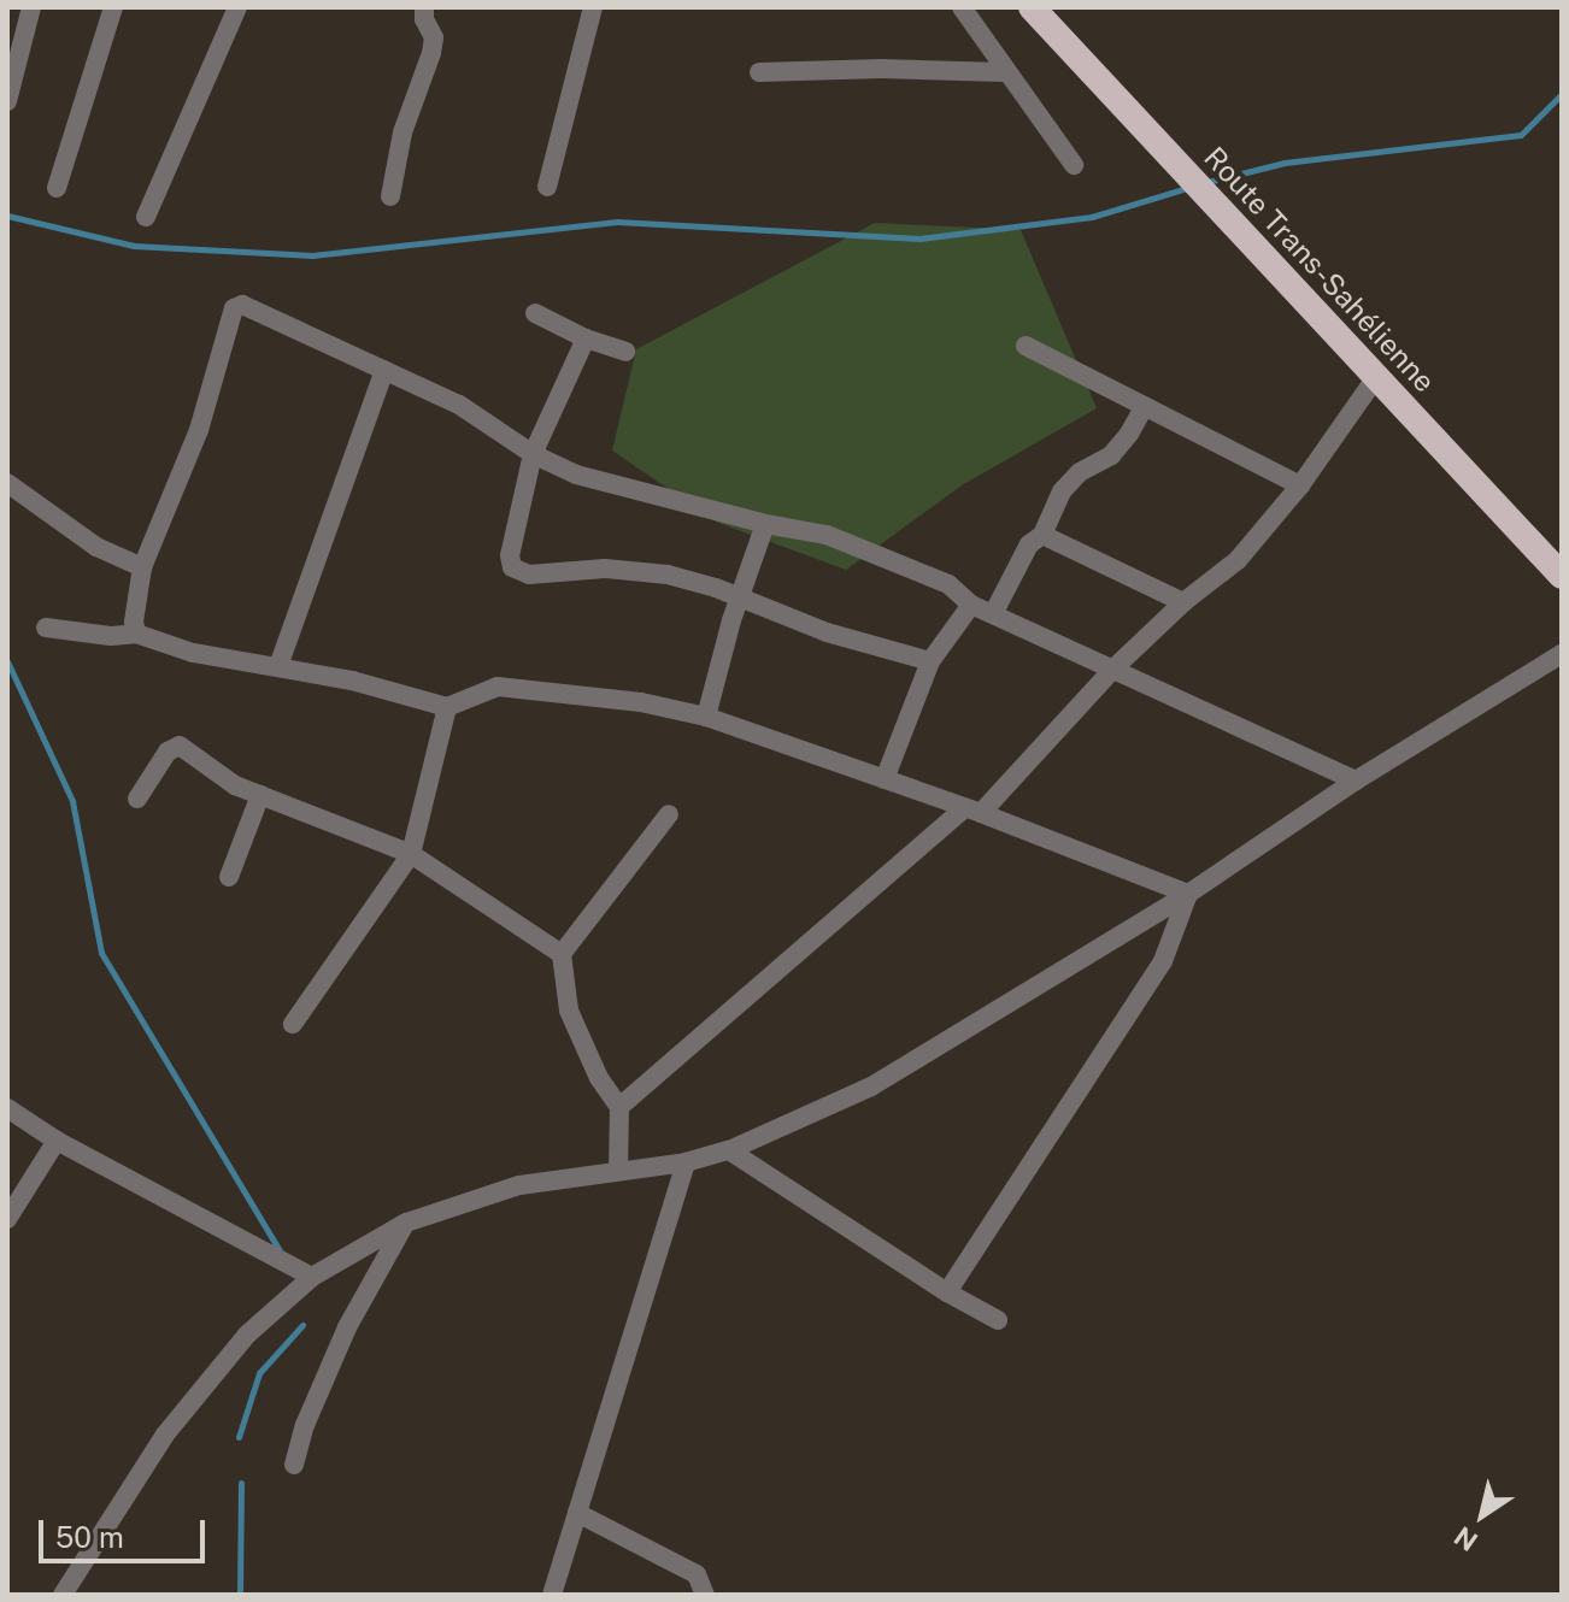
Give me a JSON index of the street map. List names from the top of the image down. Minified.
{"streets":{"highway":["Route Trans-Sahélienne"]},"scale_bar":"50 m","north":"bottom left"}
